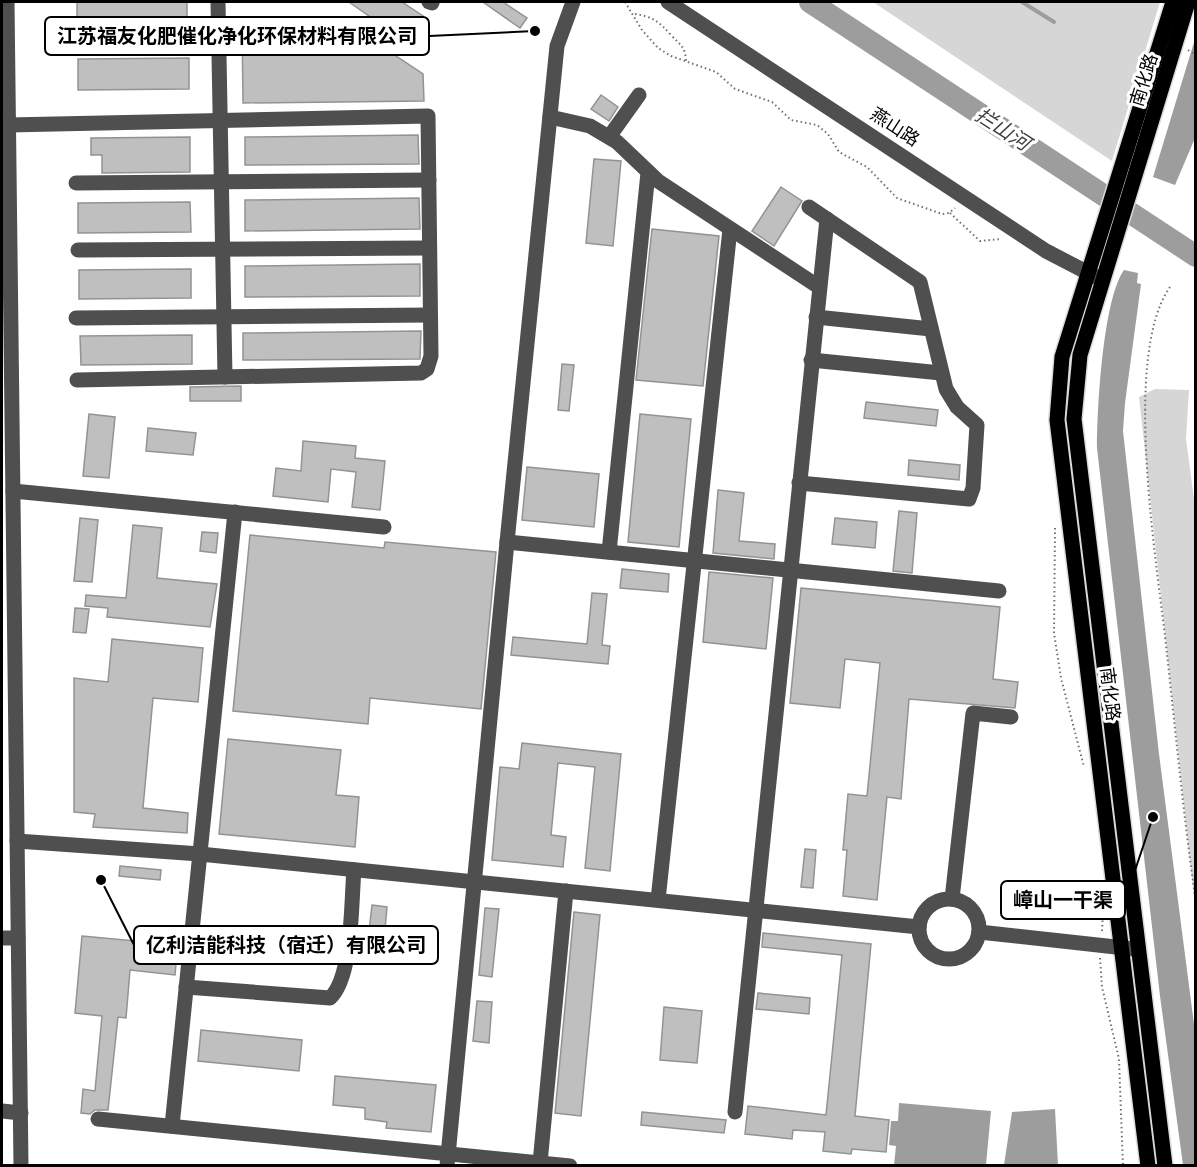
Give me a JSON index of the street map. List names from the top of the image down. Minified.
{"streets":{"main road":["南化路"],"street":["燕山路"]},"crossings":[["南化路","燕山路"]],"water":["拦山河"],"places":["江苏福友化肥催化净化环保材料有限公司","嶂山一干渠","亿利洁能科技（宿迁）有限公司"]}
